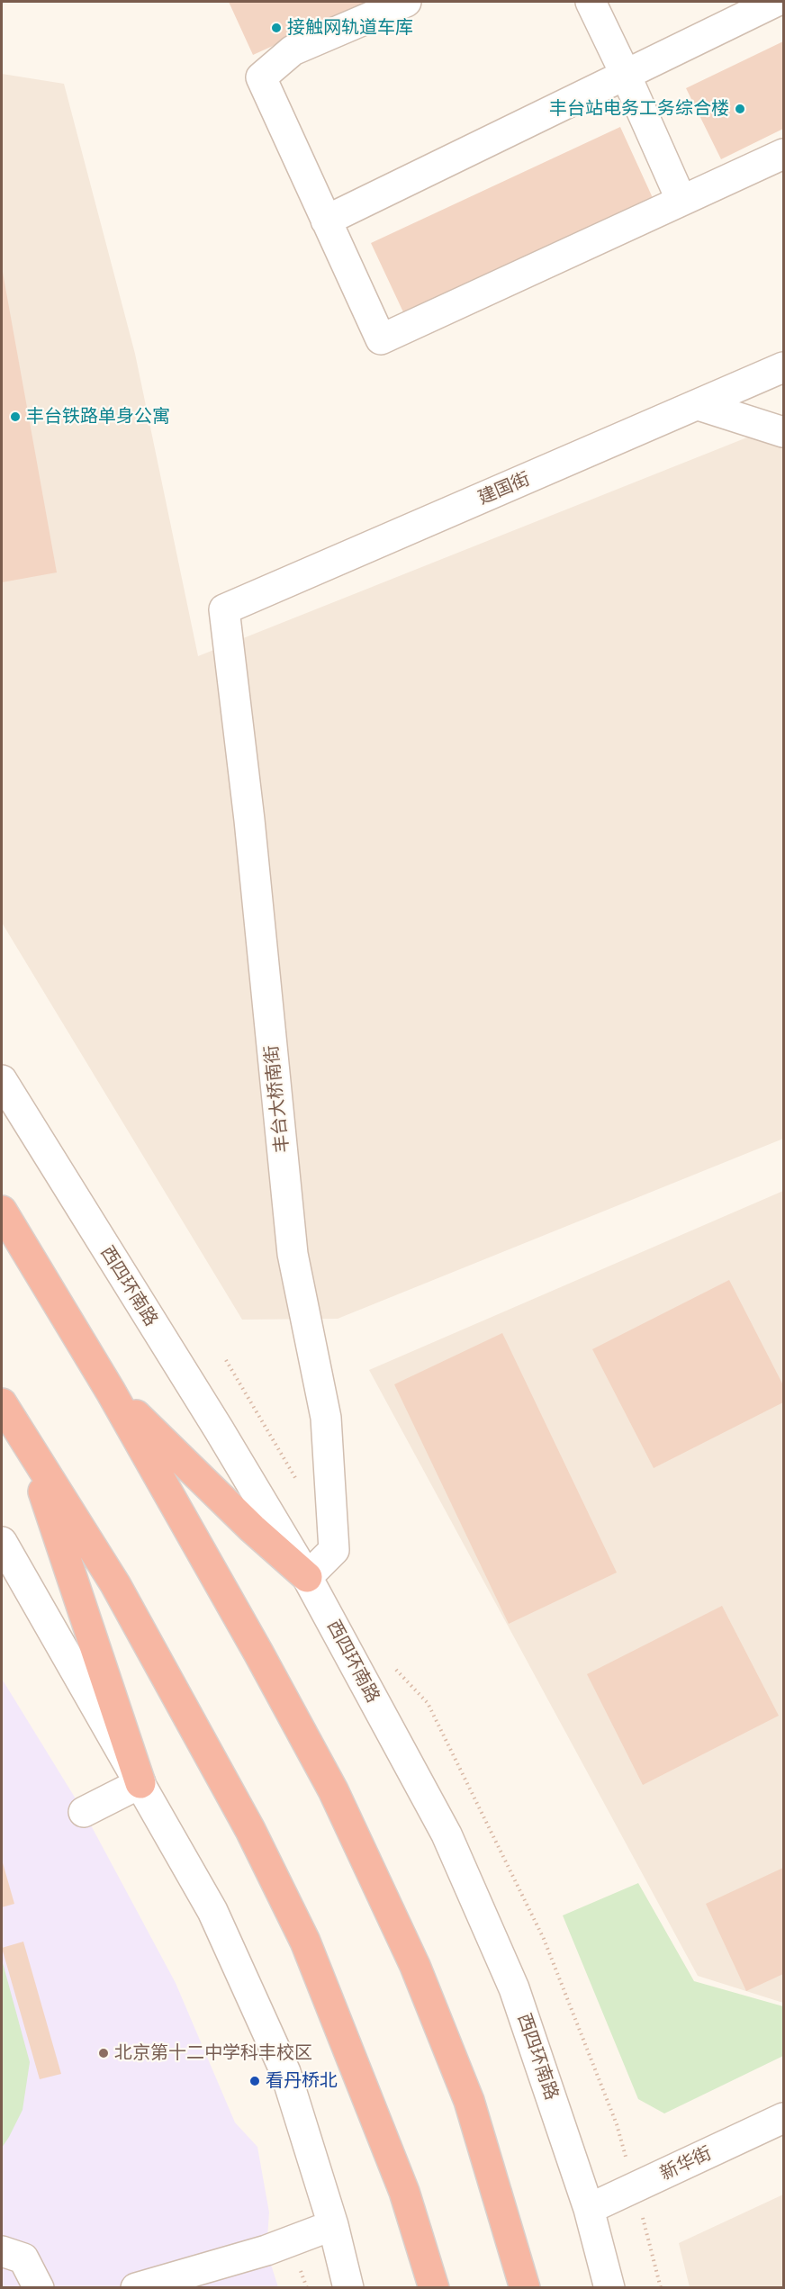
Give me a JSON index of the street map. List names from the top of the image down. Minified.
{"streets":{"street":["建国街","丰台大桥南街","西四环南路","新华街"]},"crossings":[["建国街","丰台大桥南街"],["丰台大桥南街","西四环南路"],["西四环南路","新华街"]],"places":["接触网轨道车库","丰台站电务工务综合楼","丰台铁路单身公寓","北京第十二中学科丰校区","看丹桥北"]}
